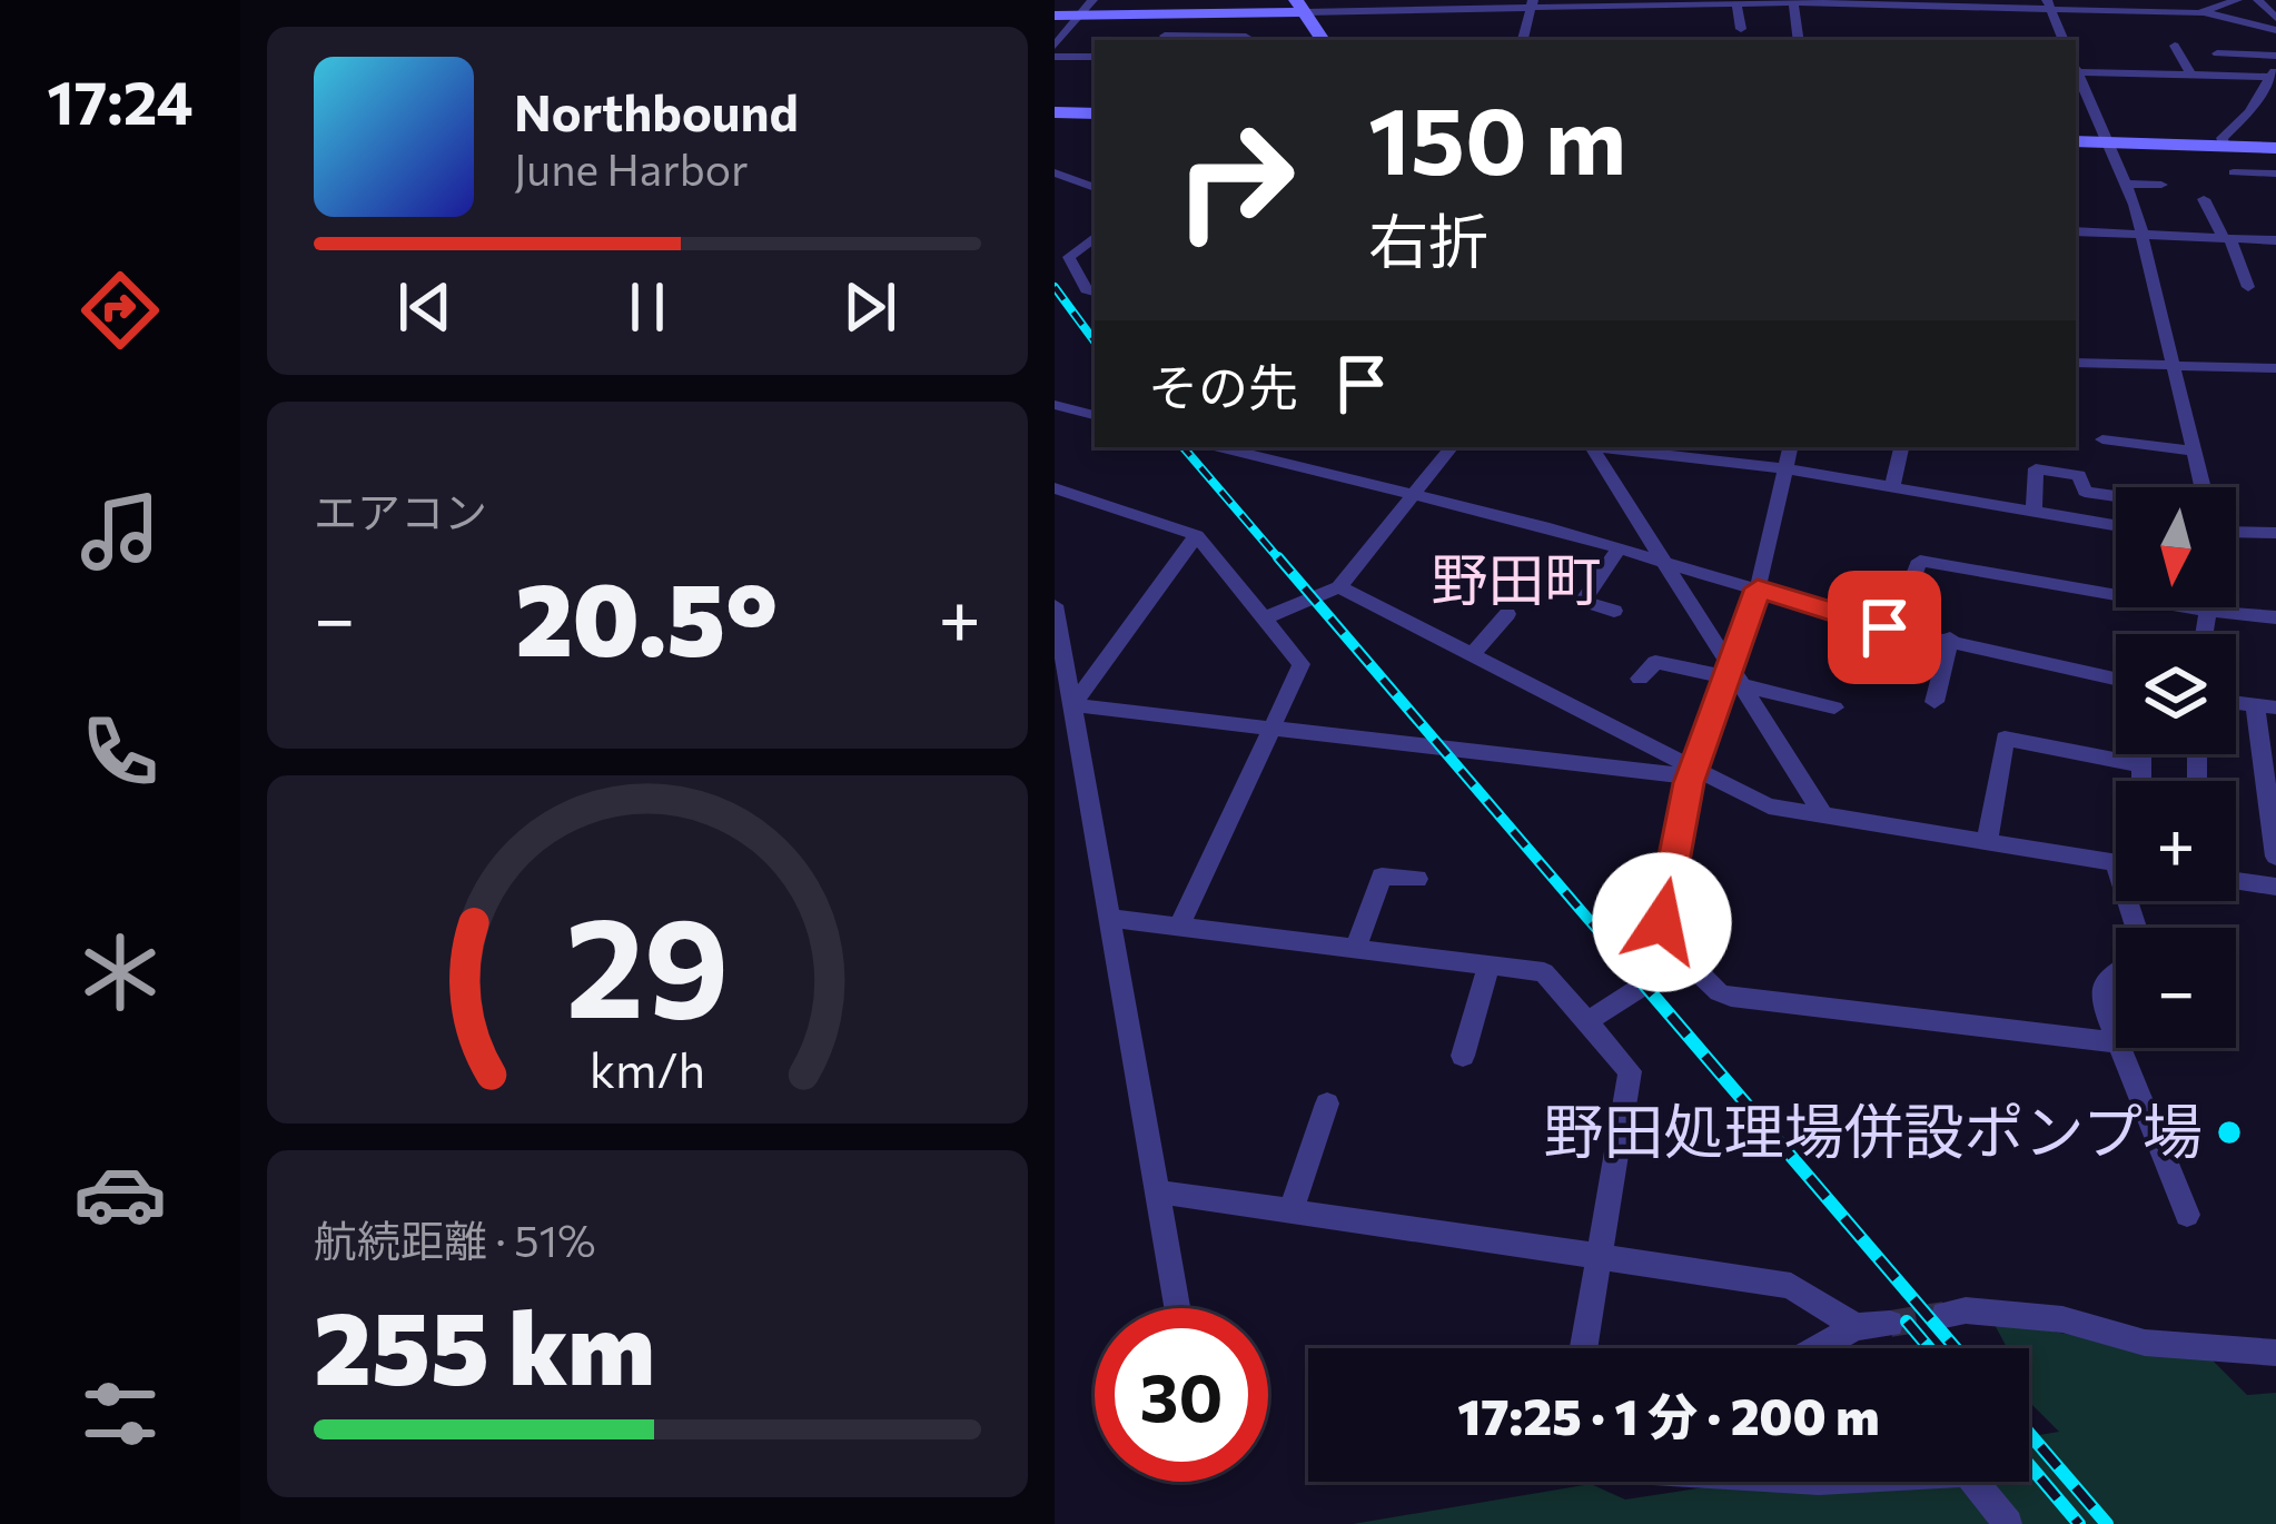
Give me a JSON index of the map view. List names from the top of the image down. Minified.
{"districts":["野田町"],"places":["野田処理場併設ポンプ場"],"north":"bottom","page":{"tabs":"17:24","turn":["150 m","右折"],"song":["Northbound","June Harbor"],"then":"その先","tile":["エアコン",["航続距離 · 51%","255 km"]],"map_buttons":["+","−"],"heat":["−","20.5°","+"],"limit":"30","trip":"17:25 · 1 分 · 200 m","gauge":["29","km/h"]}}
